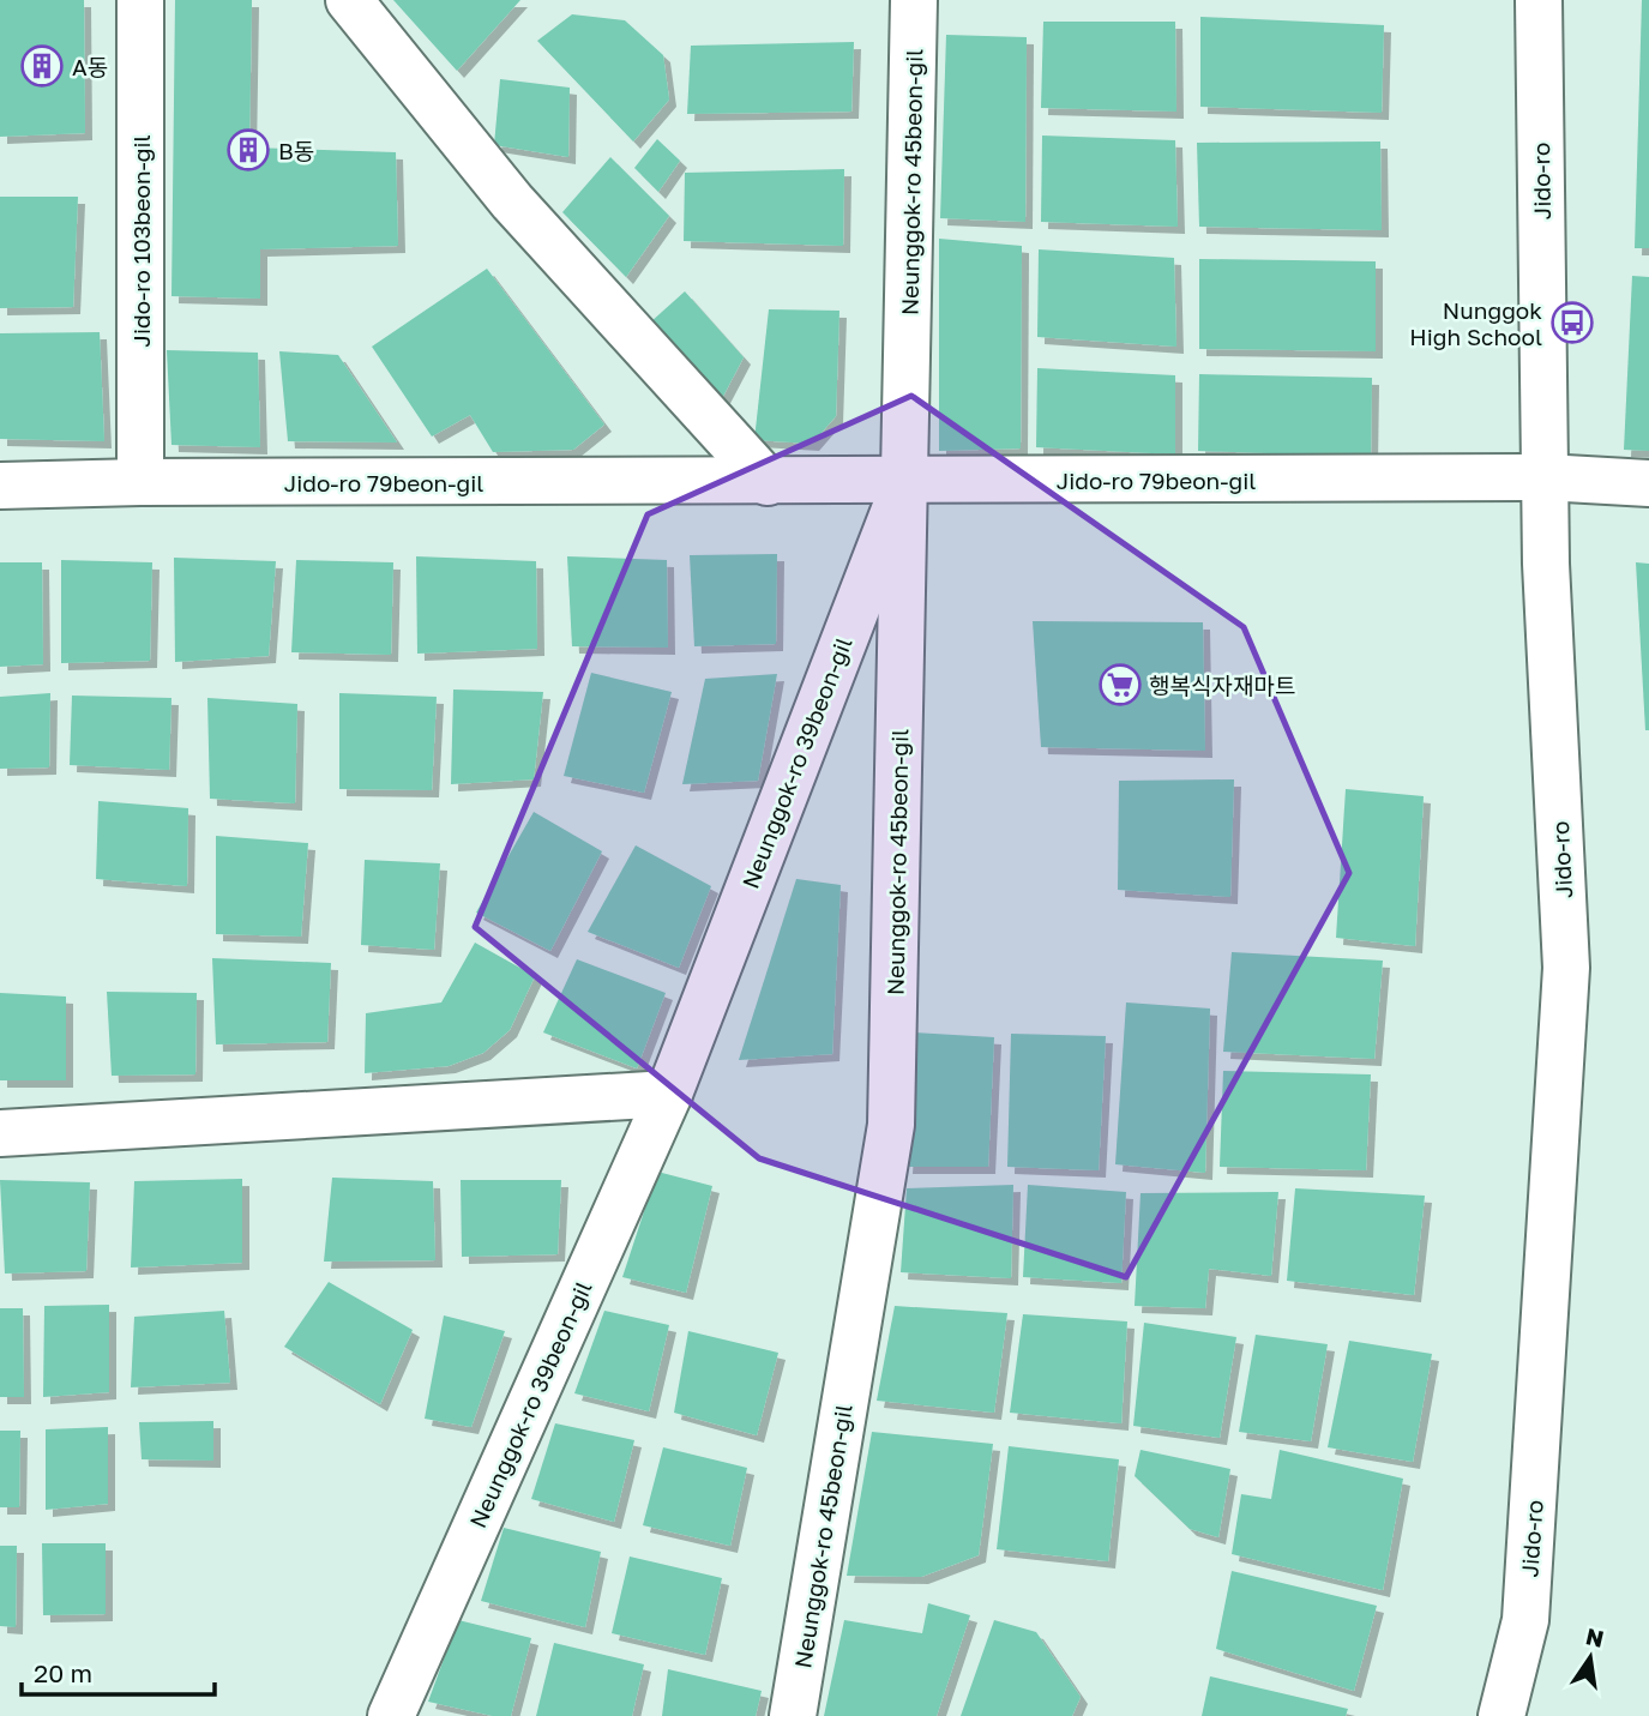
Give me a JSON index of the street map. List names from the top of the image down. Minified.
{"streets":{"street":["Jido-ro","Neunggok-ro 45beon-gil","Jido-ro 103beon-gil","Jido-ro 79beon-gil","Neunggok-ro 39beon-gil"]},"crossings":[["Jido-ro","Jido-ro 79beon-gil"],["Neunggok-ro 45beon-gil","Jido-ro 79beon-gil"],["Neunggok-ro 45beon-gil","Neunggok-ro 39beon-gil"],["Jido-ro 103beon-gil","Jido-ro 79beon-gil"],["Jido-ro 79beon-gil","Neunggok-ro 39beon-gil"]],"places":{"building":["A동","B동"],"bus stop":["Nunggok High School"],"supermarket":["행복식자재마트"]},"scale_bar":"20 m","north":"top"}
